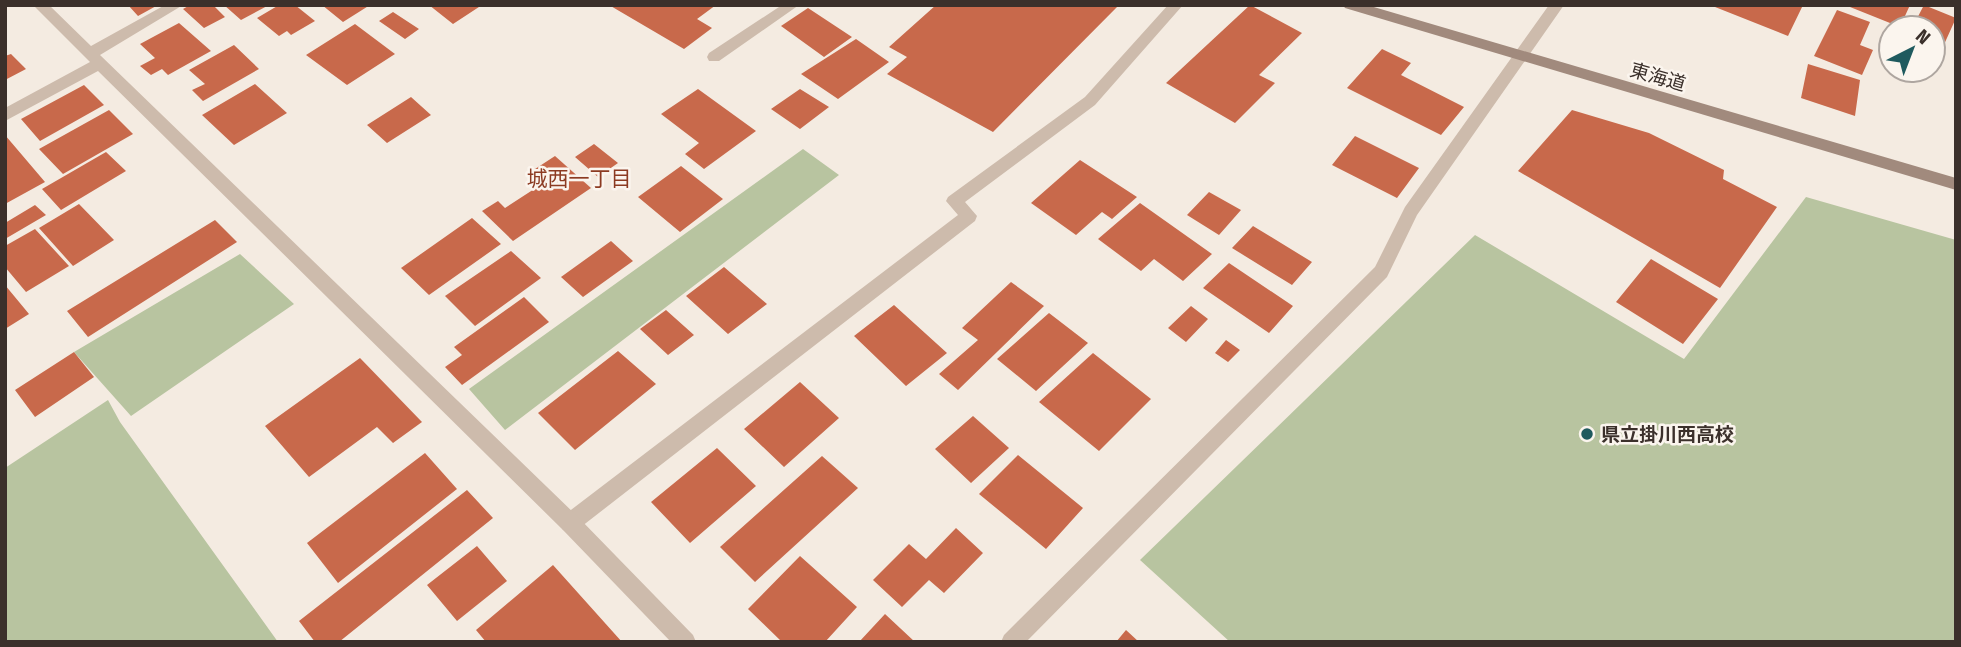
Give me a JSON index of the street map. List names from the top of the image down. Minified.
{"streets":{"main road":["東海道"]},"districts":["城西一丁目"],"places":["県立掛川西高校"],"north":"top right"}
